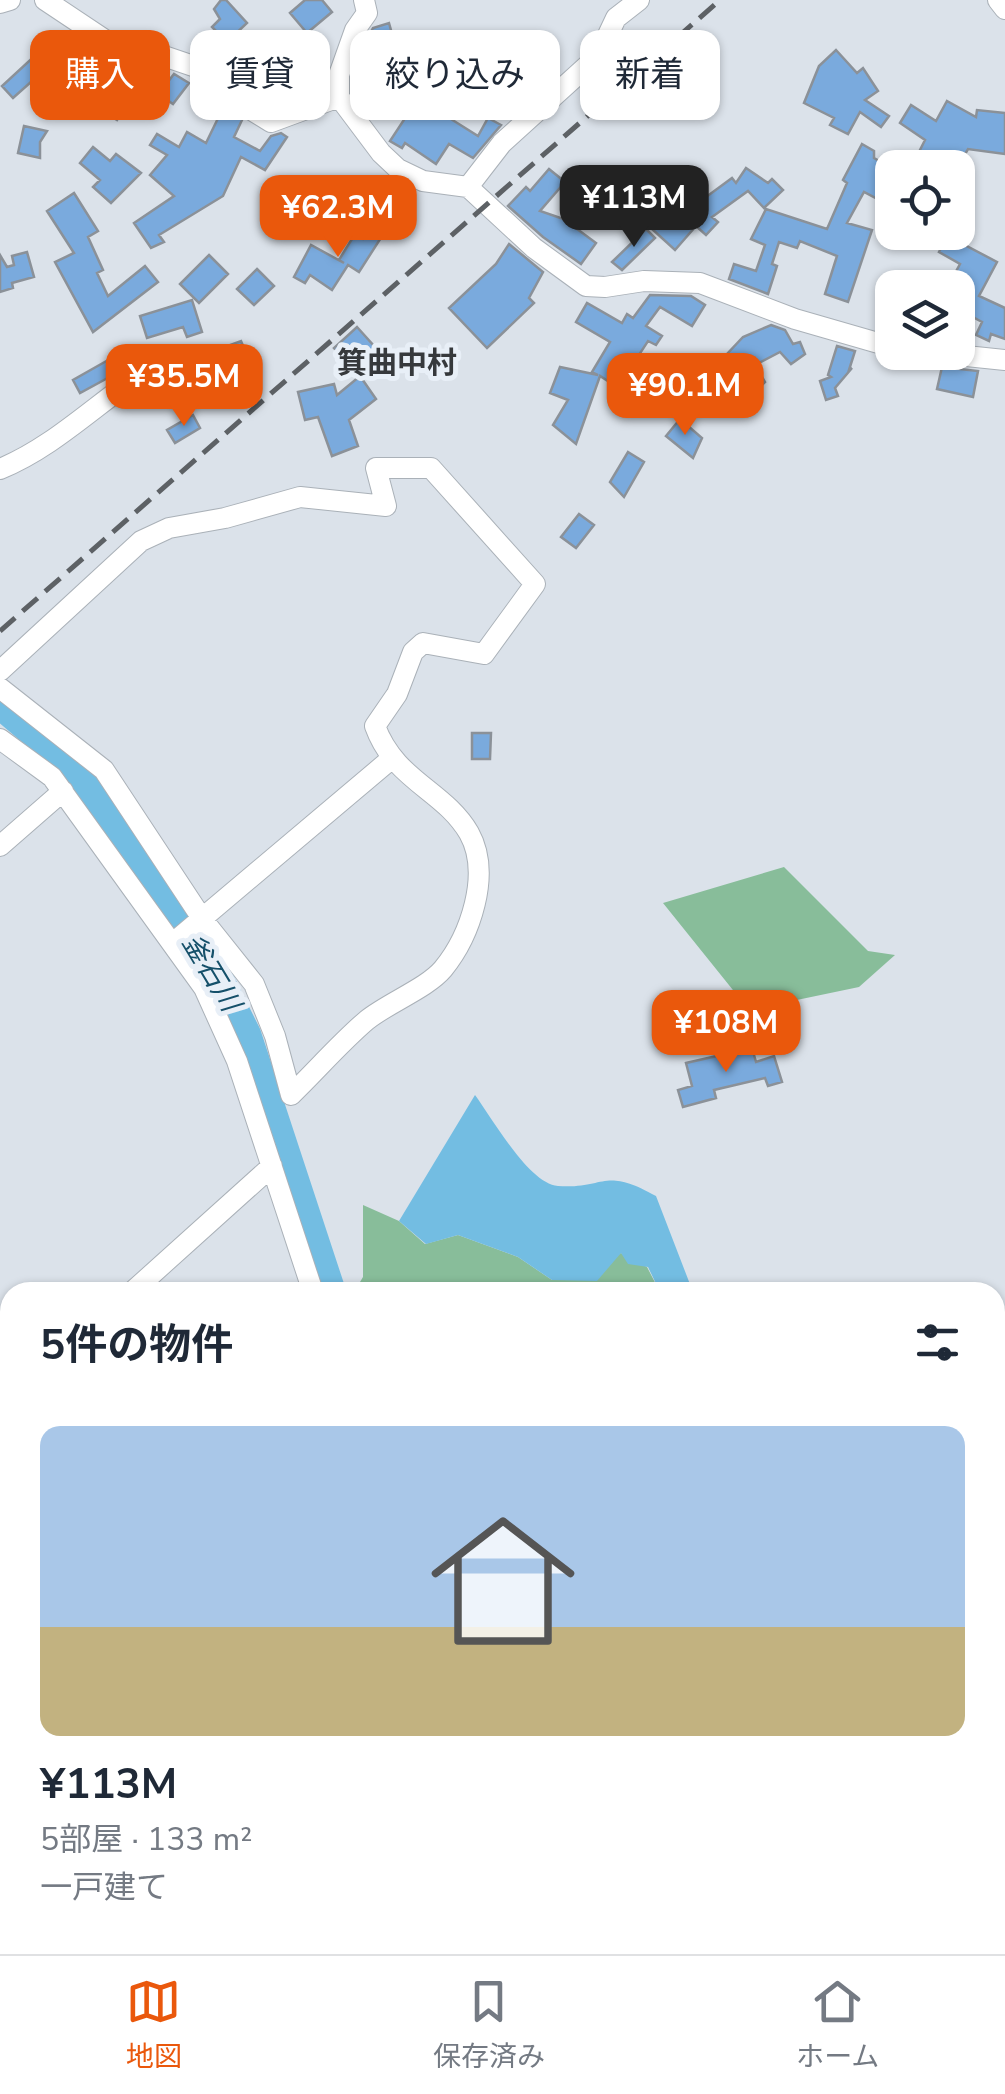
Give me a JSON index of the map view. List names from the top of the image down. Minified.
{"districts":["箕曲中村"],"water":["釜石川"],"page":{"chip":["購入","賃貸","絞り込み","新着"],"price":["¥113M","¥62.3M","¥35.5M","¥90.1M","¥108M"],"heading":"5件の物件","list":[{"name":"¥113M","note":"5部屋 · 133 m² · 一戸建て"}],"tabs":["地図","保存済み","ホーム"]}}
